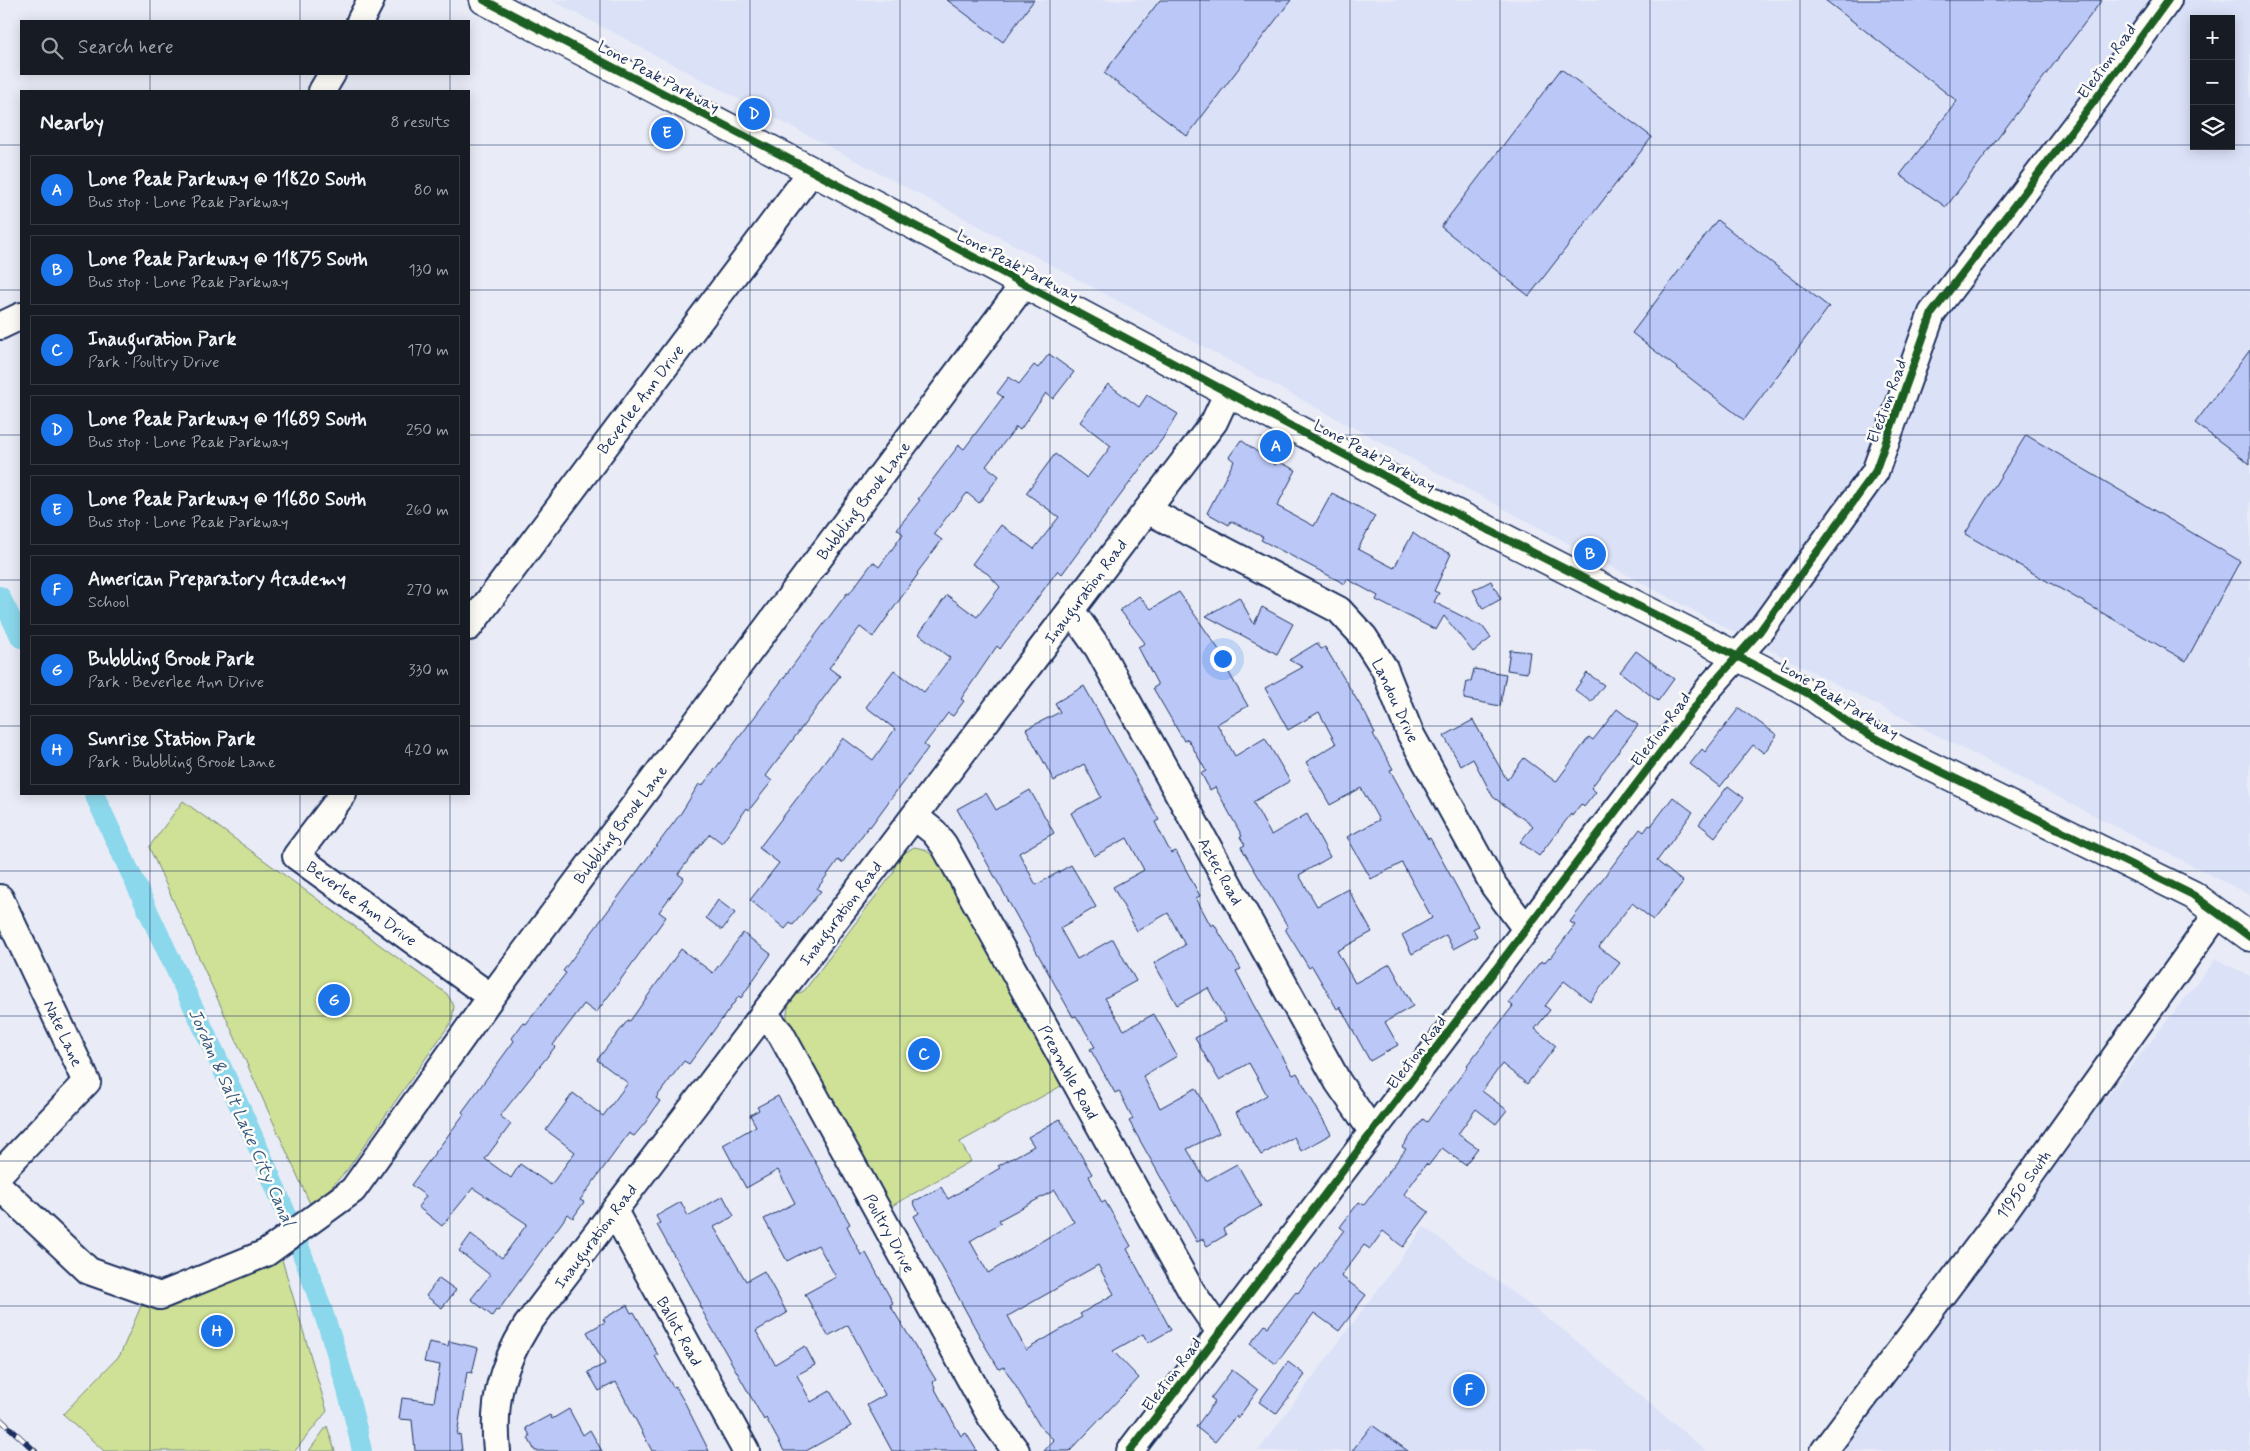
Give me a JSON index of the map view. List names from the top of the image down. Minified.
{"streets":{"main road":["Lone Peak Parkway"],"street":["Election Road","Beverlee Ann Drive","Bubbling Brook Lane","Inauguration Road","Landou Drive","Aztec Road","Nate Lane","Preamble Road","11950 South","Poultry Drive","Ballot Road"]},"crossings":[["Election Road","Lone Peak Parkway"],["Election Road","Landou Drive"],["Election Road","Aztec Road"],["Election Road","Preamble Road"],["Lone Peak Parkway","Beverlee Ann Drive"],["Lone Peak Parkway","Bubbling Brook Lane"],["Lone Peak Parkway","Inauguration Road"],["Lone Peak Parkway","11950 South"],["Beverlee Ann Drive","Bubbling Brook Lane"],["Inauguration Road","Landou Drive"],["Inauguration Road","Aztec Road"],["Inauguration Road","Preamble Road"],["Inauguration Road","Poultry Drive"],["Inauguration Road","Ballot Road"]],"water":["Jordan & Salt Lake City Canal"],"page":{"map_buttons":["+","−"],"search":"Search here","heading":["Nearby","8 results"],"pins":["D","E","A","B","G","C","H","F"],"list":[{"mark":"A","name":"Lone Peak Parkway @ 11820 South","note":"Bus stop · Lone Peak Parkway","value":"80 m"},{"mark":"B","name":"Lone Peak Parkway @ 11875 South","note":"Bus stop · Lone Peak Parkway","value":"130 m"},{"mark":"C","name":"Inauguration Park","note":"Park · Poultry Drive","value":"170 m"},{"mark":"D","name":"Lone Peak Parkway @ 11689 South","note":"Bus stop · Lone Peak Parkway","value":"250 m"},{"mark":"E","name":"Lone Peak Parkway @ 11680 South","note":"Bus stop · Lone Peak Parkway","value":"260 m"},{"mark":"F","name":"American Preparatory Academy","note":"School","value":"270 m"},{"mark":"G","name":"Bubbling Brook Park","note":"Park · Beverlee Ann Drive","value":"330 m"},{"mark":"H","name":"Sunrise Station Park","note":"Park · Bubbling Brook Lane","value":"420 m"}]}}
